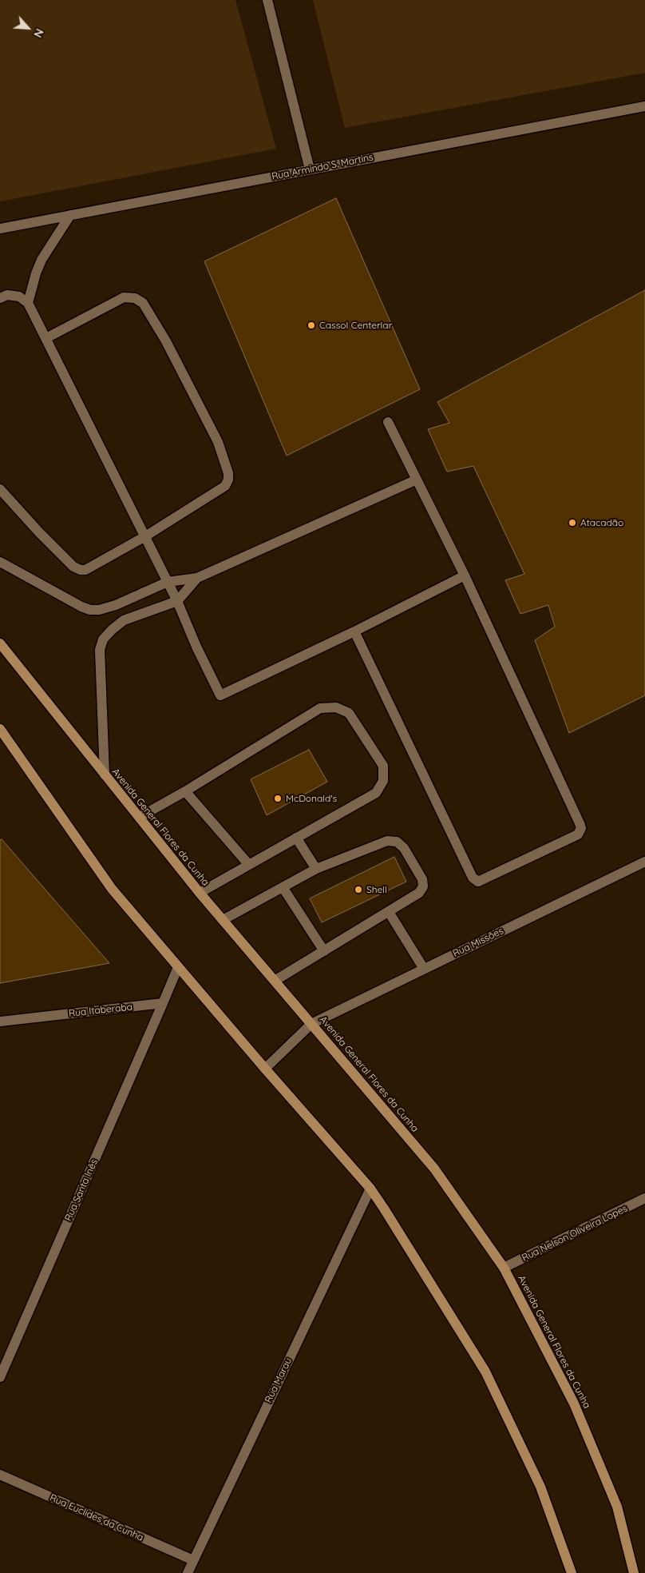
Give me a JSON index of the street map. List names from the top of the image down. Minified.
{"streets":{"main road":["Avenida General Flores da Cunha"],"street":["Rua Armindo S. Martins","Rua Missões","Rua Itaberaba","Rua Santa Inês","Rua Nelson Oliveira Lopes","Rua Marau","Rua Euclides da Cunha"]},"crossings":[["Avenida General Flores da Cunha","Rua Missões"],["Avenida General Flores da Cunha","Rua Nelson Oliveira Lopes"],["Rua Itaberaba","Rua Santa Inês"],["Rua Marau","Rua Euclides da Cunha"]],"places":["Cassol Centerlar","Atacadão","McDonald's","Shell"],"north":"bottom right"}
